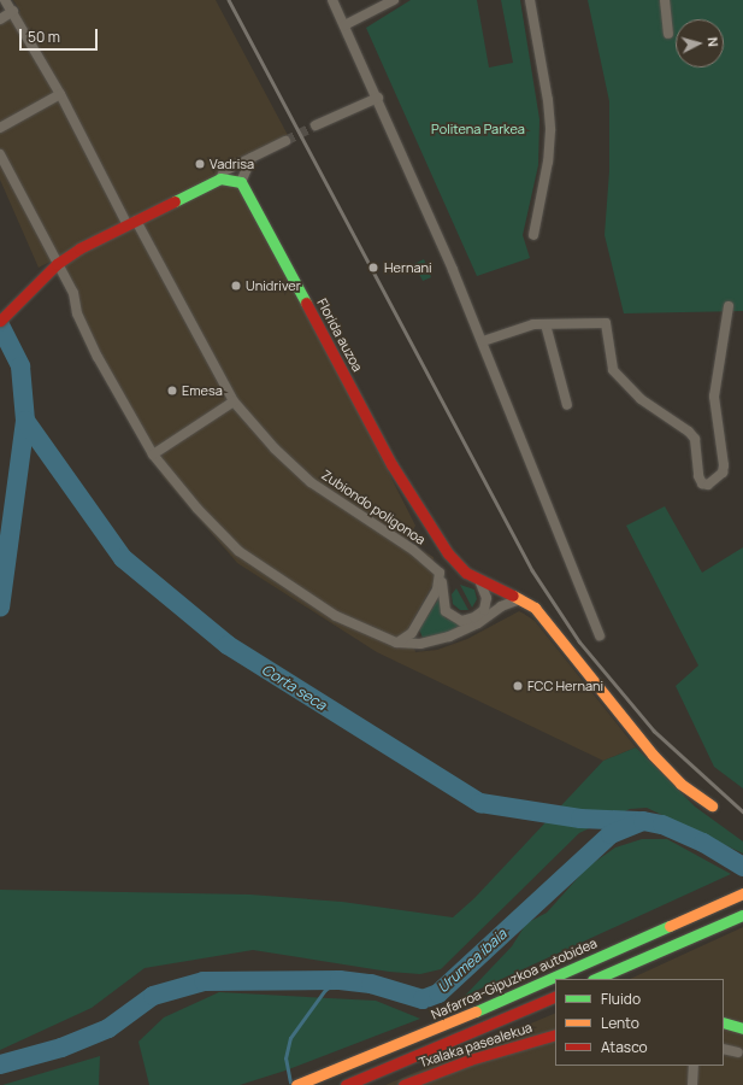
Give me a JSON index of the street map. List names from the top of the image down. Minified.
{"streets":{"main road":["Florida auzoa","Nafarroa-Gipuzkoa autobidea","Txalaka pasealekua"],"street":["Zubiondo poligonoa"]},"water":["Corta seca","Urumea ibaia"],"parks":["Politena Parkea"],"places":["Vadrisa","Hernani","Unidriver","Emesa","FCC Hernani"],"legend":["Fluido","Lento","Atasco"],"scale_bar":"50 m","north":"right"}
